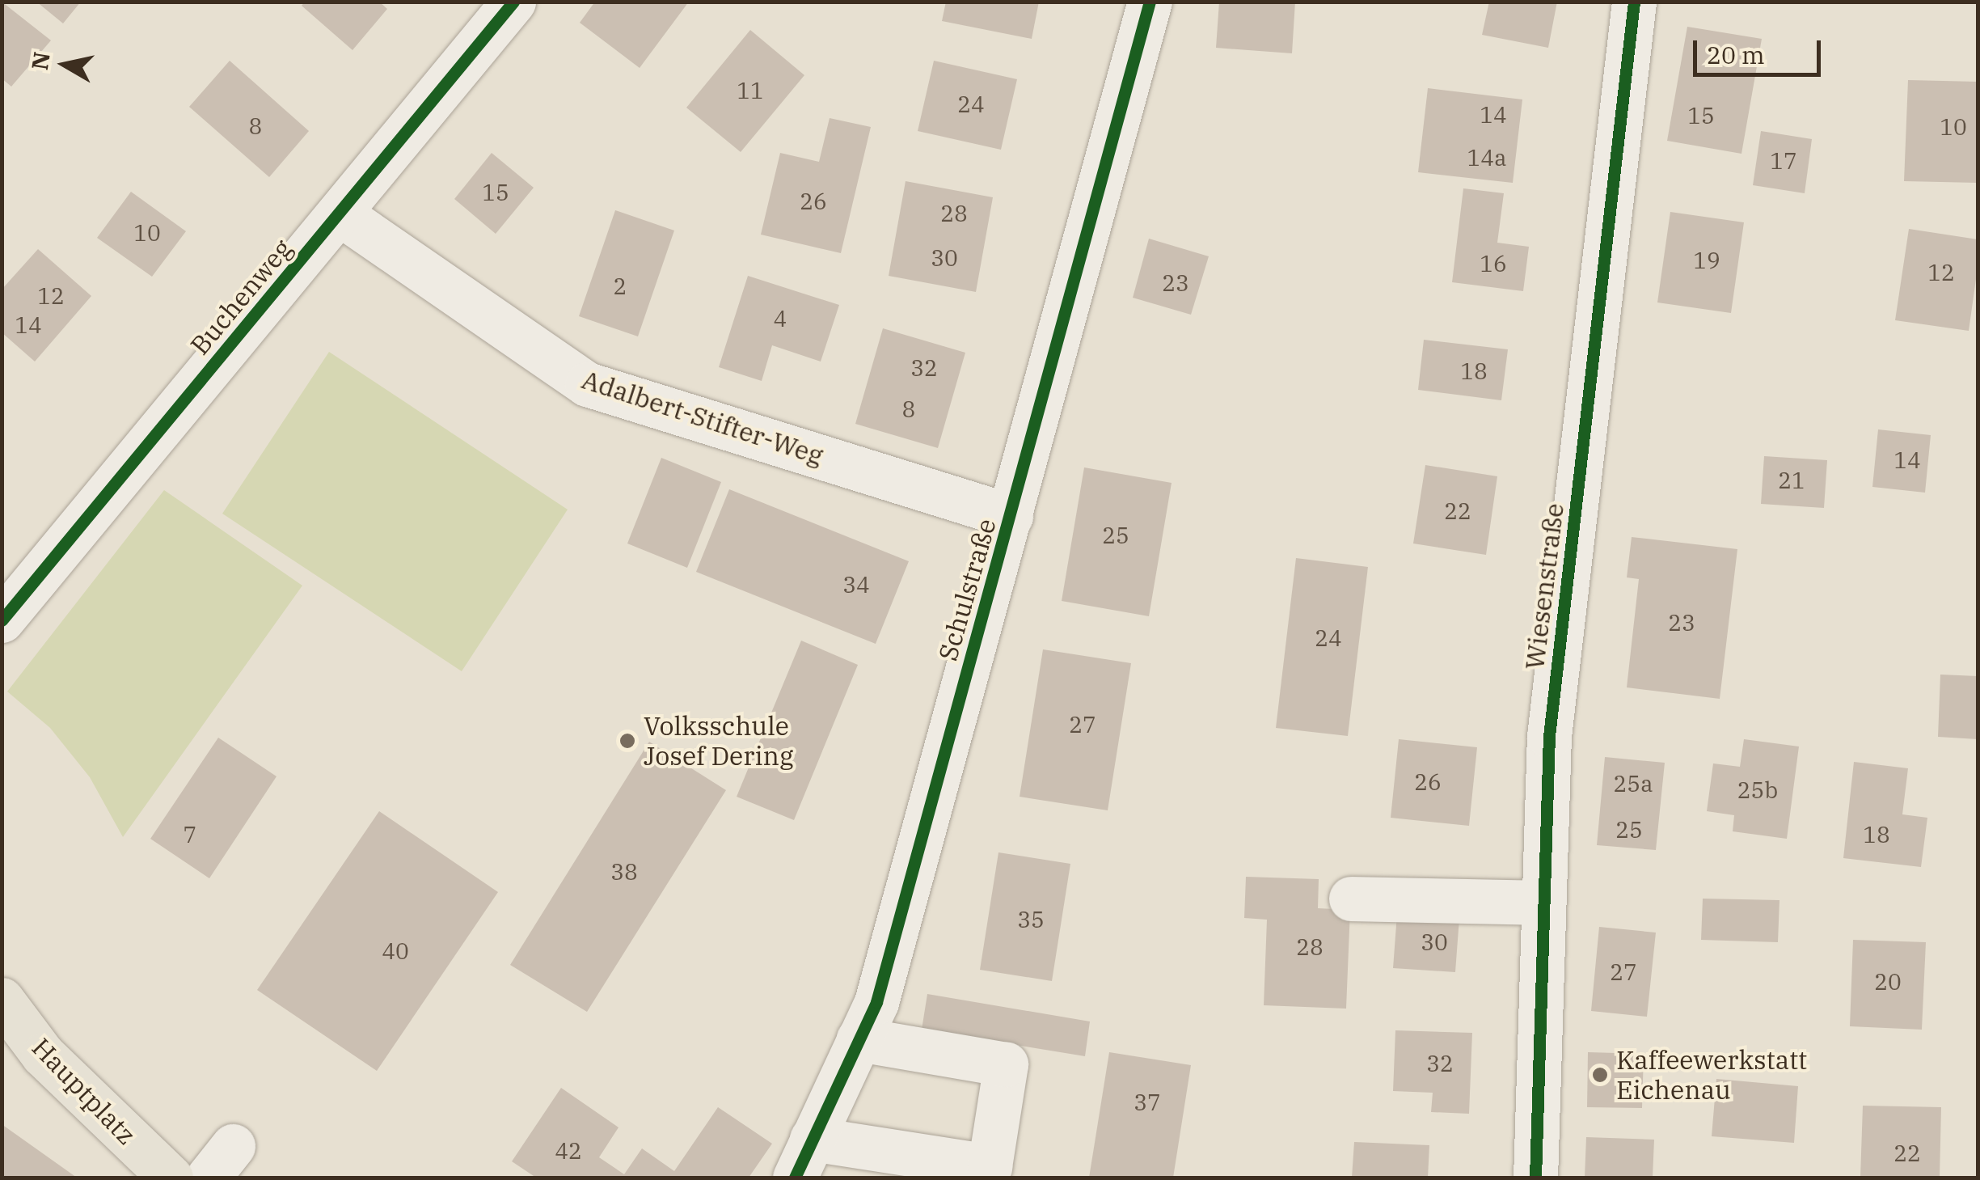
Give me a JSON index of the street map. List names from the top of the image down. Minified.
{"streets":{"main road":["Hauptplatz"],"street":["Buchenweg","Adalbert-Stifter-Weg","Wiesenstraße","Schulstraße"]},"crossings":[["Buchenweg","Adalbert-Stifter-Weg"],["Adalbert-Stifter-Weg","Schulstraße"]],"places":["Volksschule Josef Dering","Kaffeewerkstatt Eichenau"],"house_numbers":["11","24","14","15","8","10","14a","17","15","26","28","10","30","19","16","12","23","2","12","4","14","32","18","8","14","21","22","25","34","23","24","27","26","25a","25b","25","7","18","38","35","30","28","40","27","20","32","37","42","22"],"scale_bar":"20 m","north":"left"}
